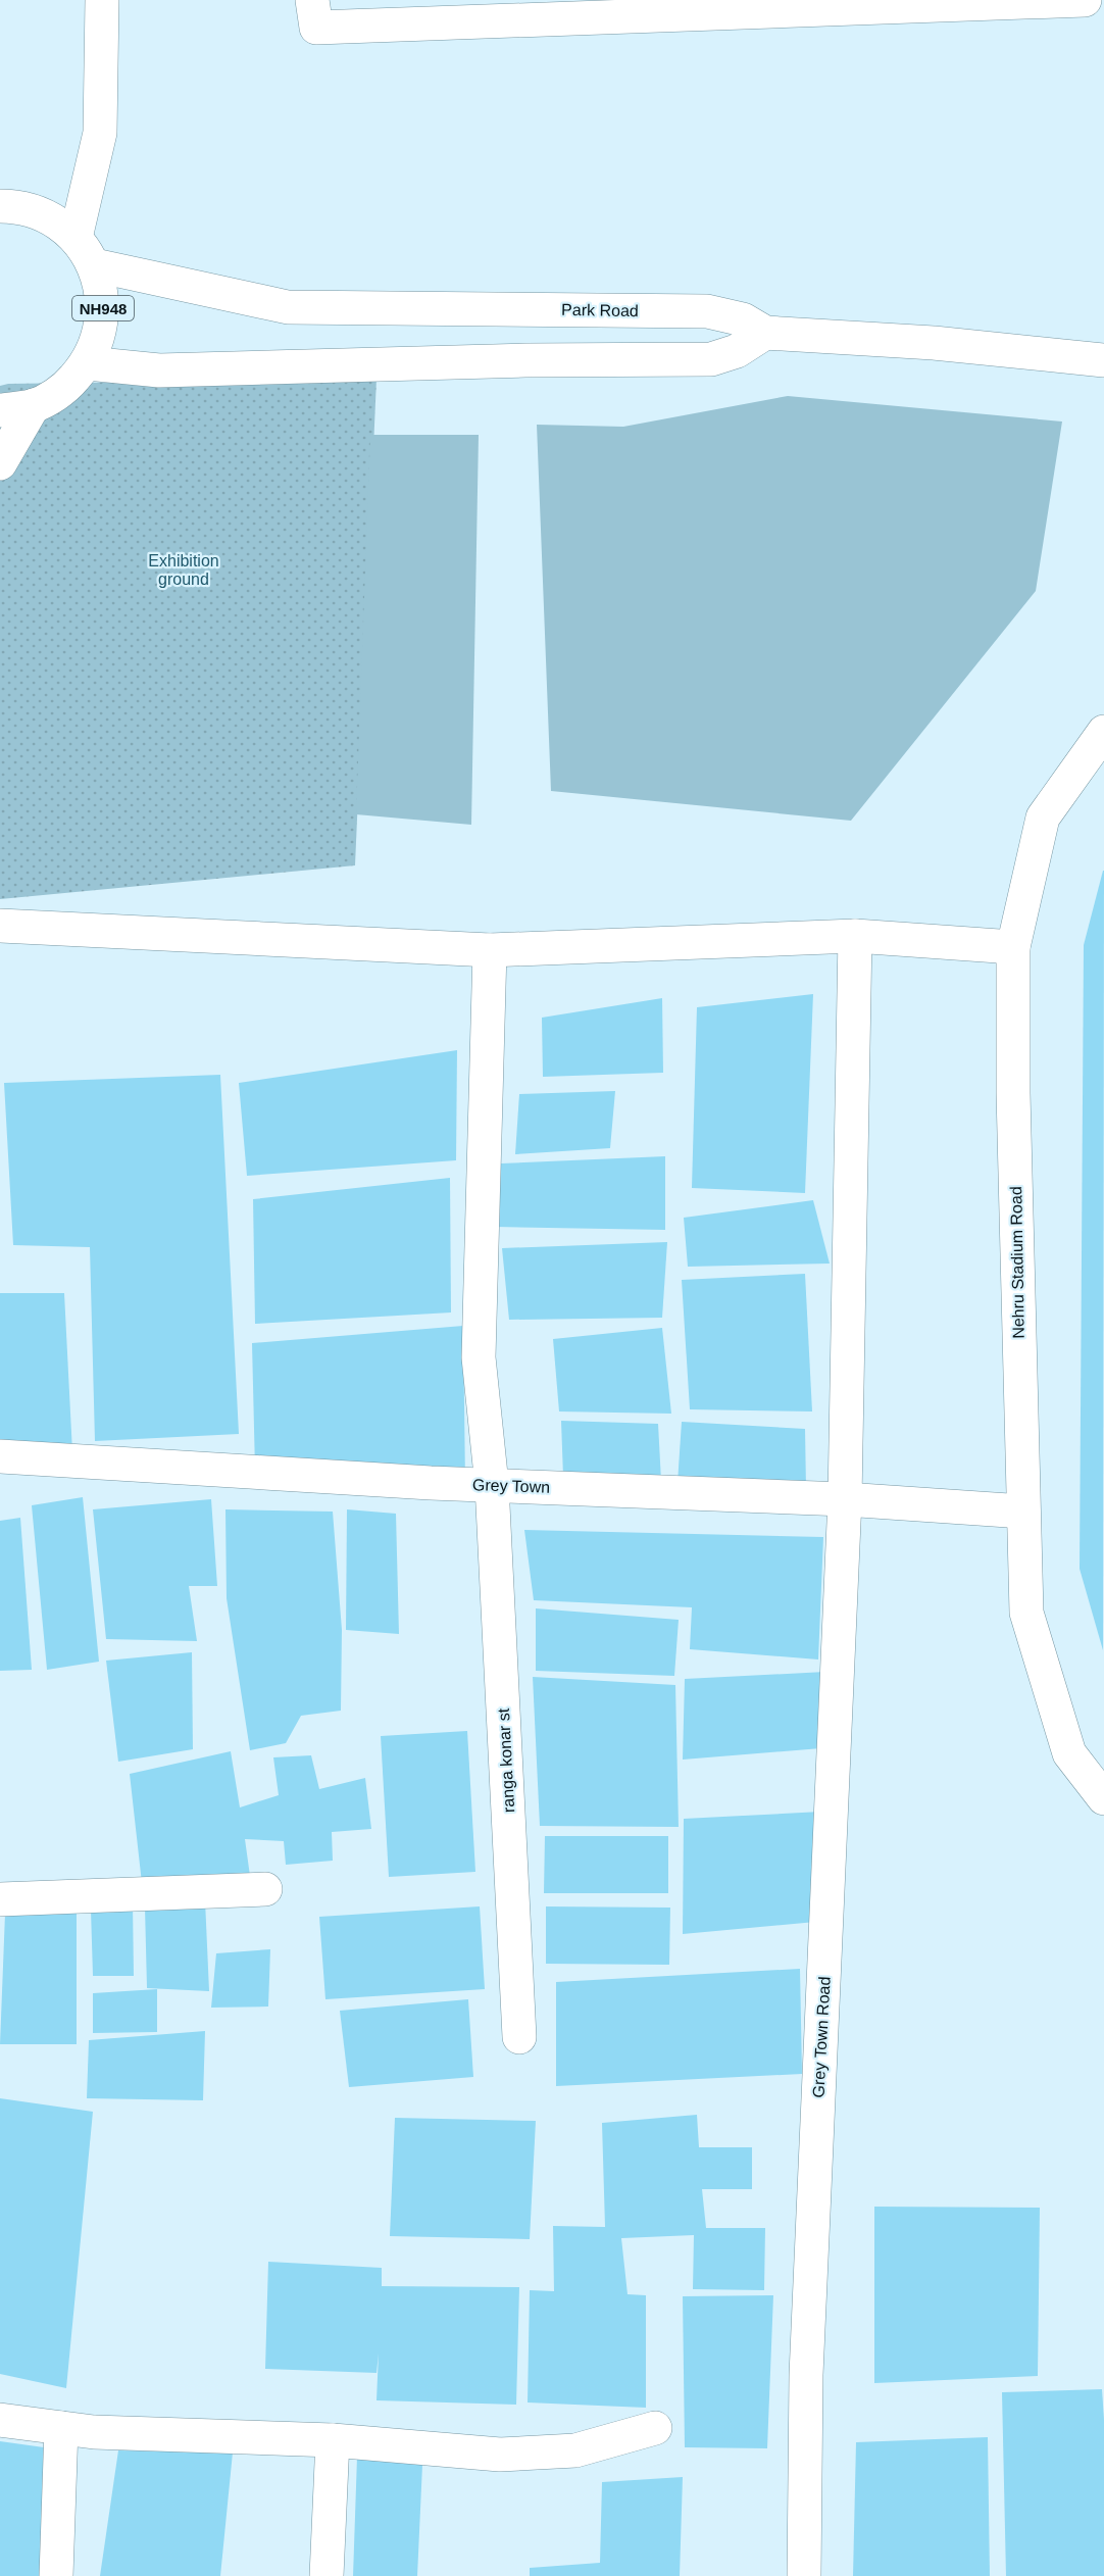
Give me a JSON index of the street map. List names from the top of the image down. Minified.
{"streets":{"main road":["NH948","Park Road","Nehru Stadium Road","Grey Town","ranga konar st","Grey Town Road"]},"crossings":[["NH948","Park Road"],["Nehru Stadium Road","Grey Town"],["Grey Town","ranga konar st"],["Grey Town","Grey Town Road"]],"parks":["Exhibition ground"]}
